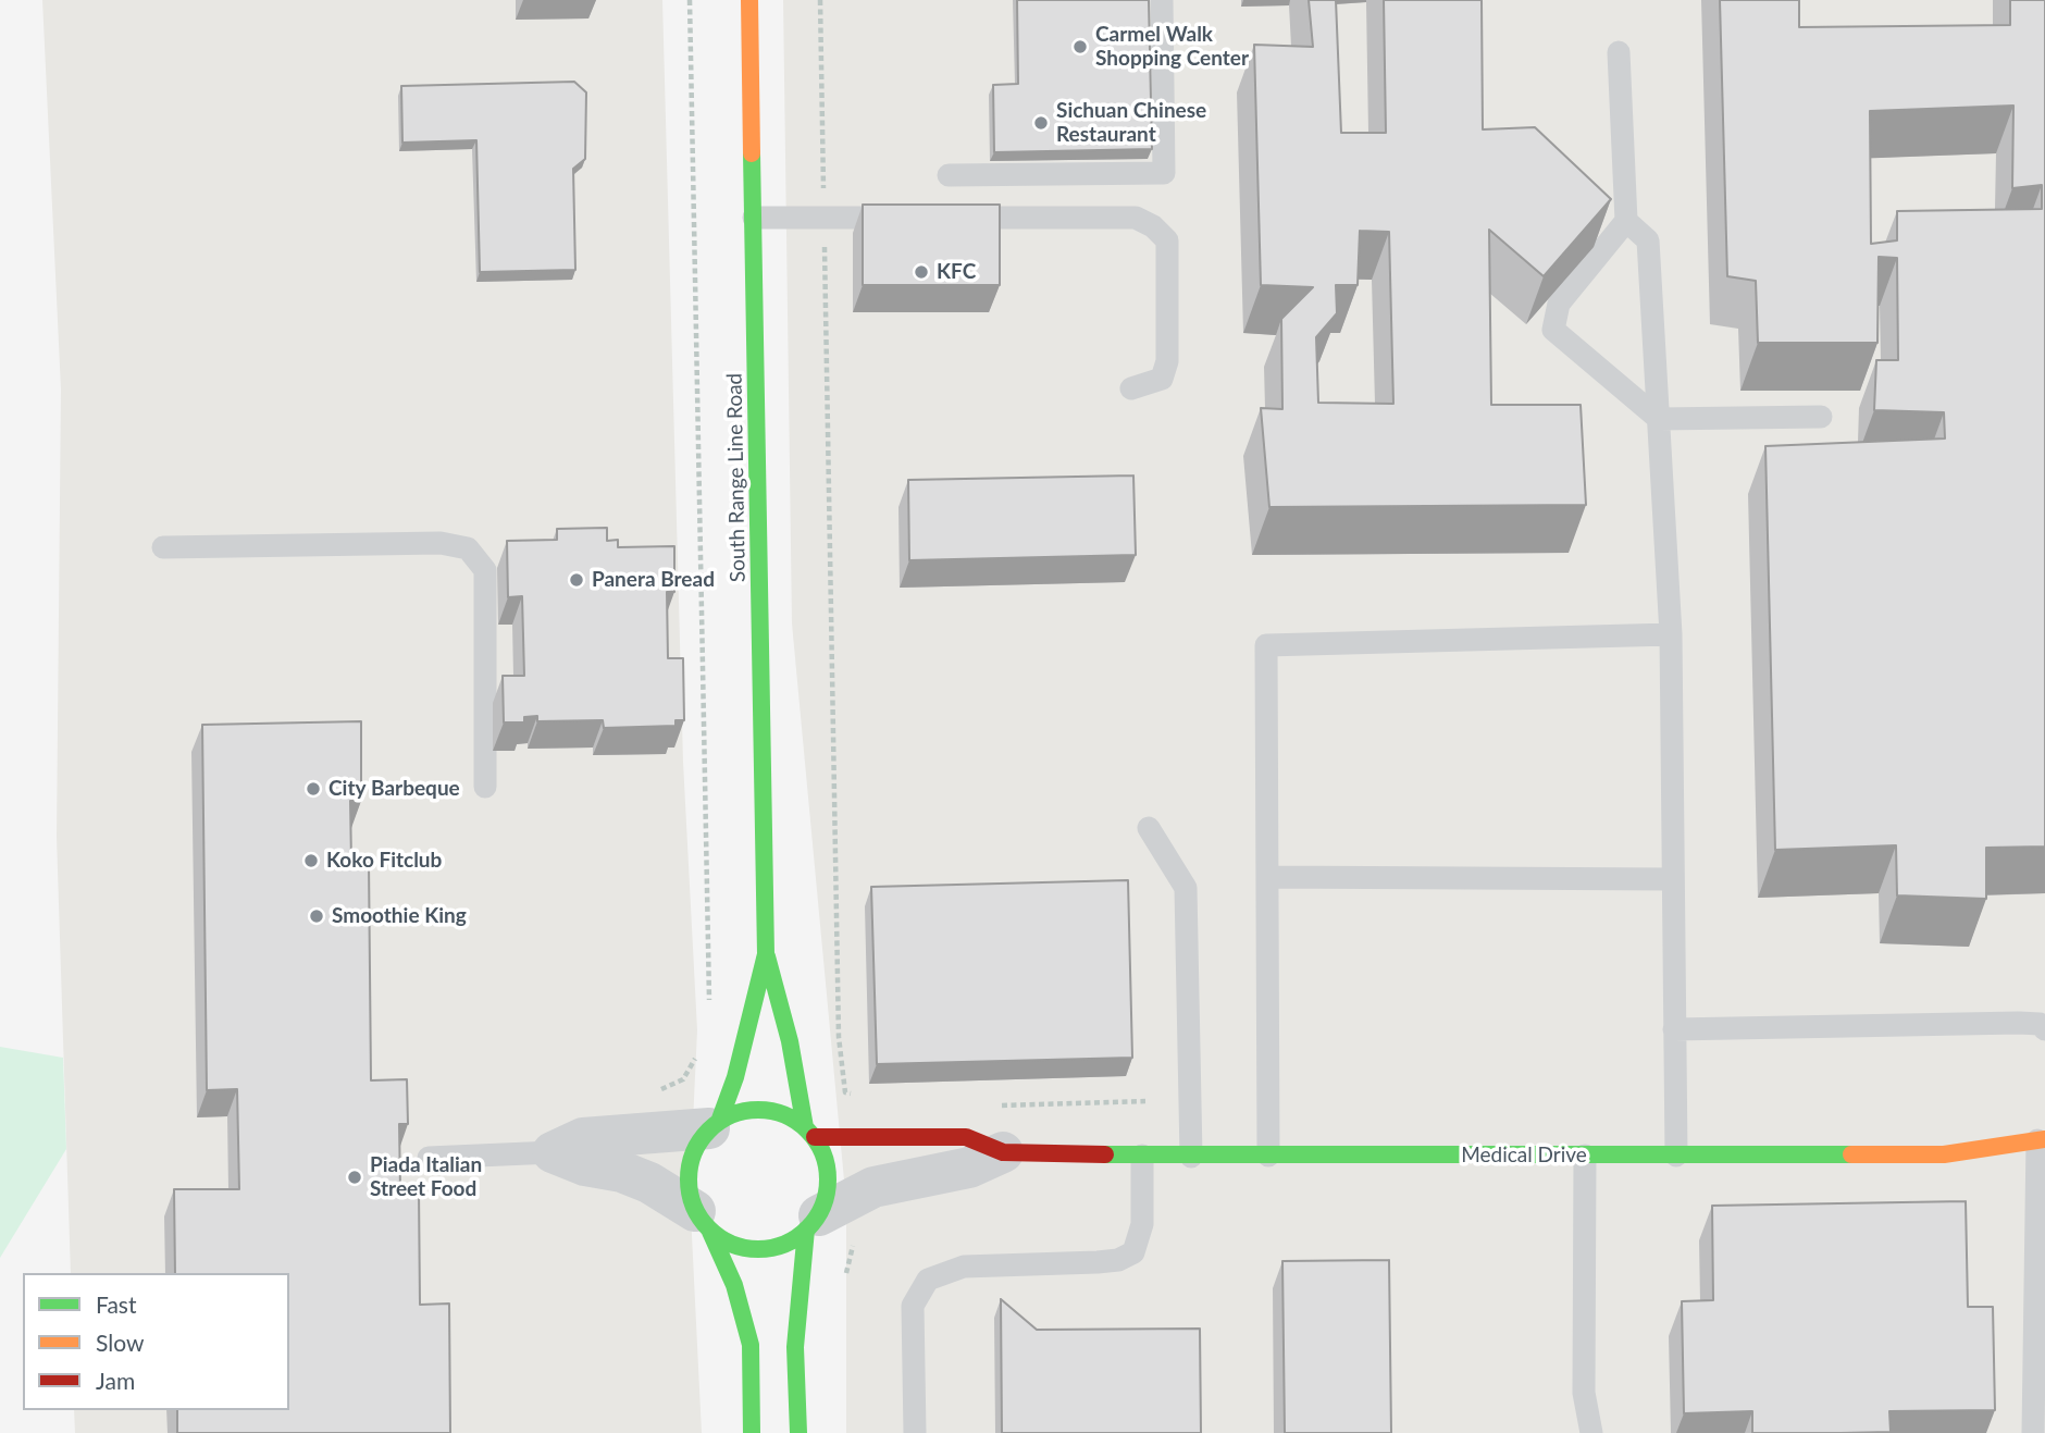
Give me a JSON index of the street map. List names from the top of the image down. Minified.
{"streets":{"main road":["South Range Line Road","Medical Drive"]},"crossings":[["South Range Line Road","Medical Drive"]],"places":["Carmel Walk Shopping Center","Sichuan Chinese Restaurant","KFC","Panera Bread","City Barbeque","Koko Fitclub","Smoothie King","Piada Italian Street Food"],"legend":["Fast","Slow","Jam"]}
